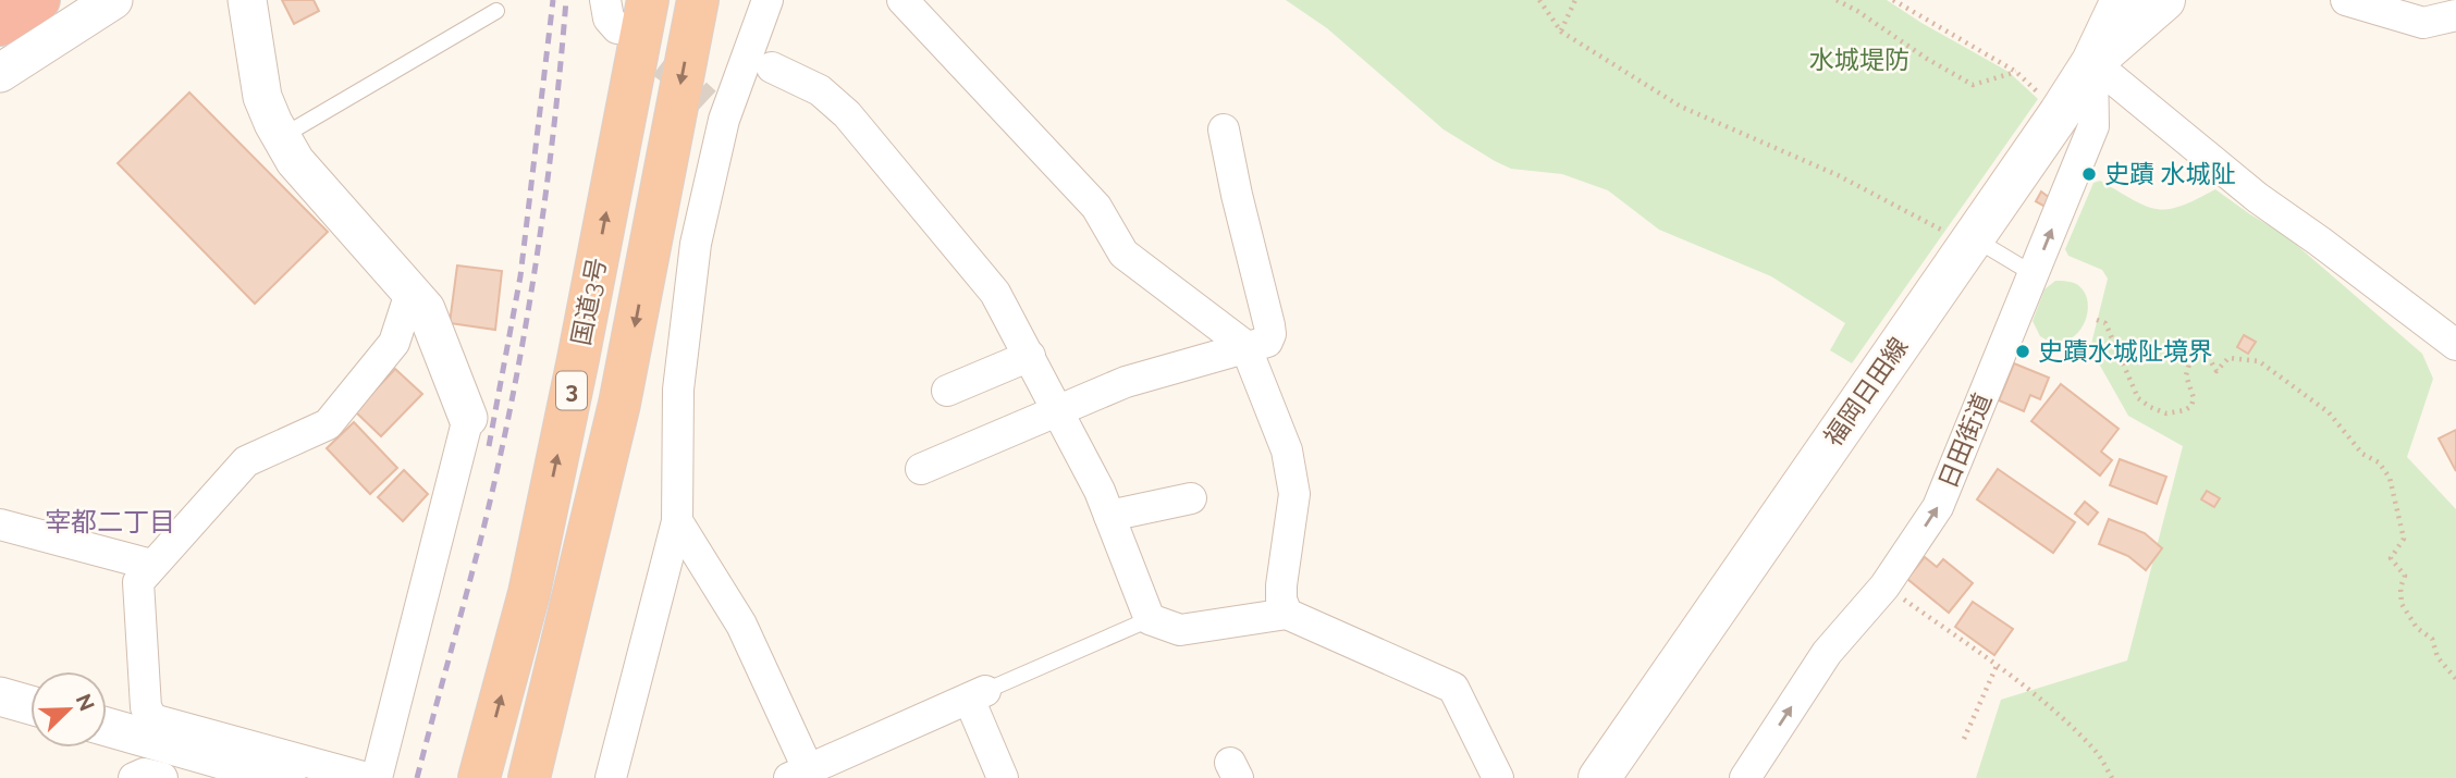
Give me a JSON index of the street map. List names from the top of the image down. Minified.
{"streets":{"highway":["国道3号","3"],"main road":["福岡日田線"],"street":["日田街道"]},"crossings":[["福岡日田線","日田街道"]],"one_way":["日田街道"],"districts":["宰都二丁目"],"parks":["水城堤防"],"places":["史蹟 水城阯","史蹟水城阯境界"],"north":"top right"}
